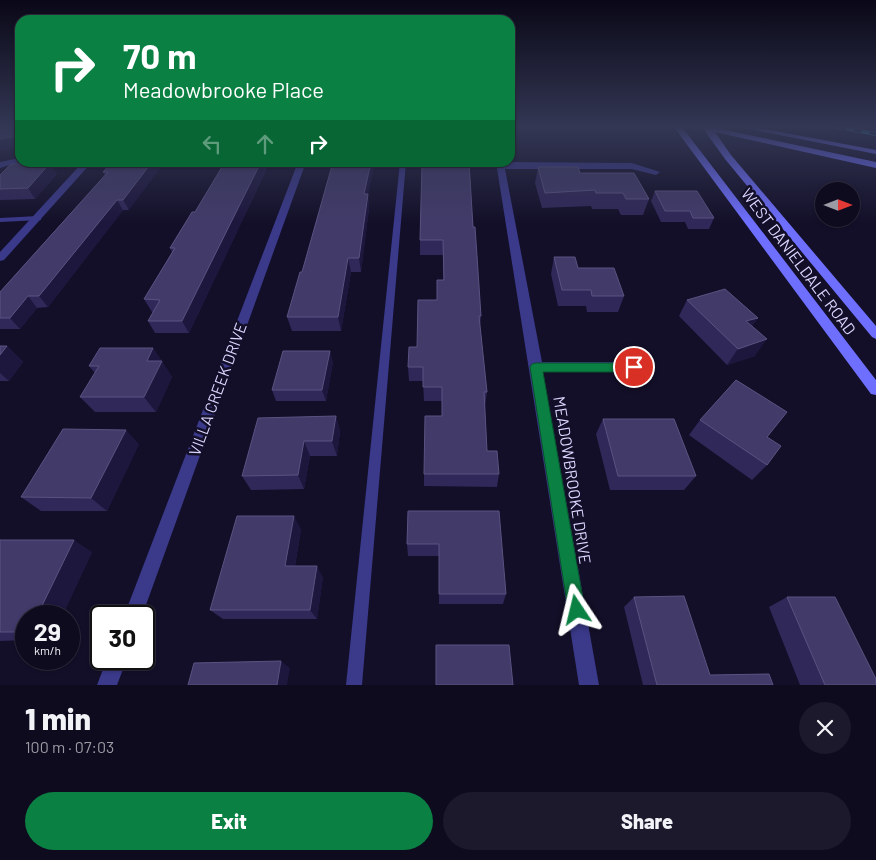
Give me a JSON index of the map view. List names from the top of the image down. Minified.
{"streets":{"main road":["WEST DANIELDALE ROAD"],"street":["VILLA CREEK DRIVE","MEADOWBROOKE DRIVE"]},"north":"right","page":{"turn":["70 m","Meadowbrooke Place"],"speed":"29 km/h","limit":"30","heading":["1 min","100 m · 07:03"],"buttons":["Exit","Share"]}}
